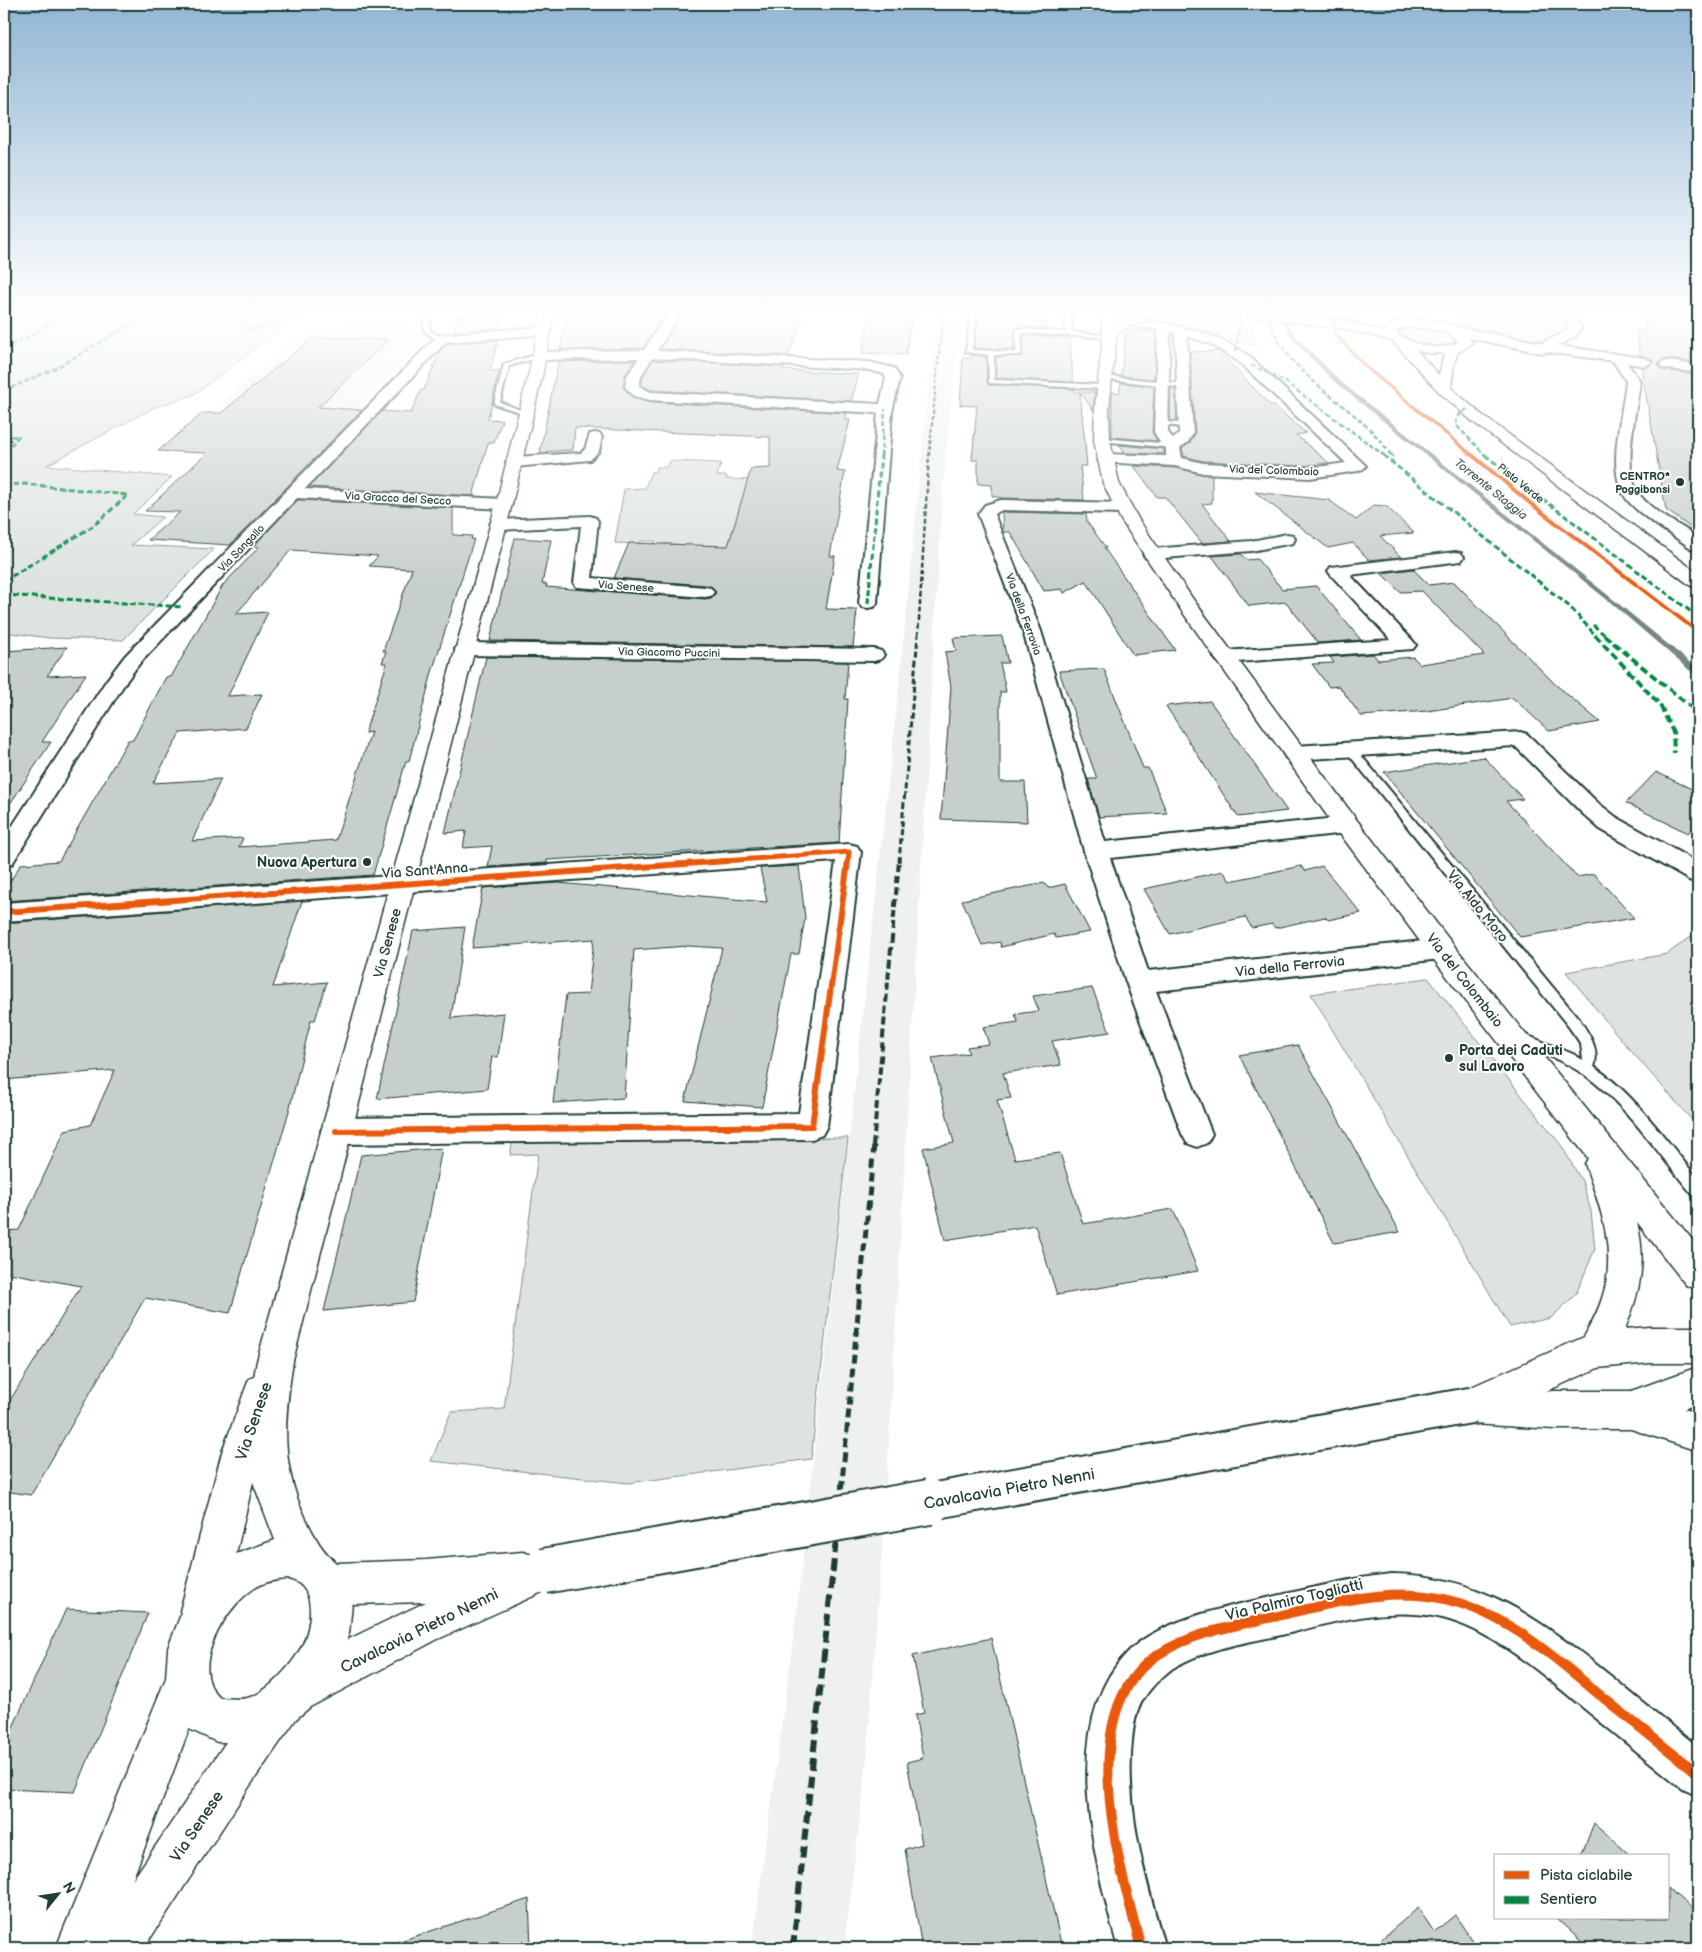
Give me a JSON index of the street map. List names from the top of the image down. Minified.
{"streets":{"main road":["Via del Colombaio","Via Senese","Cavalcavia Pietro Nenni"],"street":["Via Gracco del Secco","Via Sangallo","Via della Ferrovia","Via Giacomo Puccini","Via Sant'Anna","Via Palmiro Togliatti"],"lane":["Via Aldo Moro"],"cycle path":["Pista Verde"]},"crossings":[["Via del Colombaio","Via della Ferrovia"],["Via Gracco del Secco","Via Sangallo"],["Via Gracco del Secco","Via Senese"],["Via Senese","Via Giacomo Puccini"],["Via Senese","Via Sant'Anna"],["Via Senese","Cavalcavia Pietro Nenni"]],"water":["Torrente Staggia"],"places":["CENTRO* Poggibonsi","Nuova Apertura","Porta dei Caduti sul Lavoro"],"legend":["Pista ciclabile","Sentiero"],"north":"top right"}
